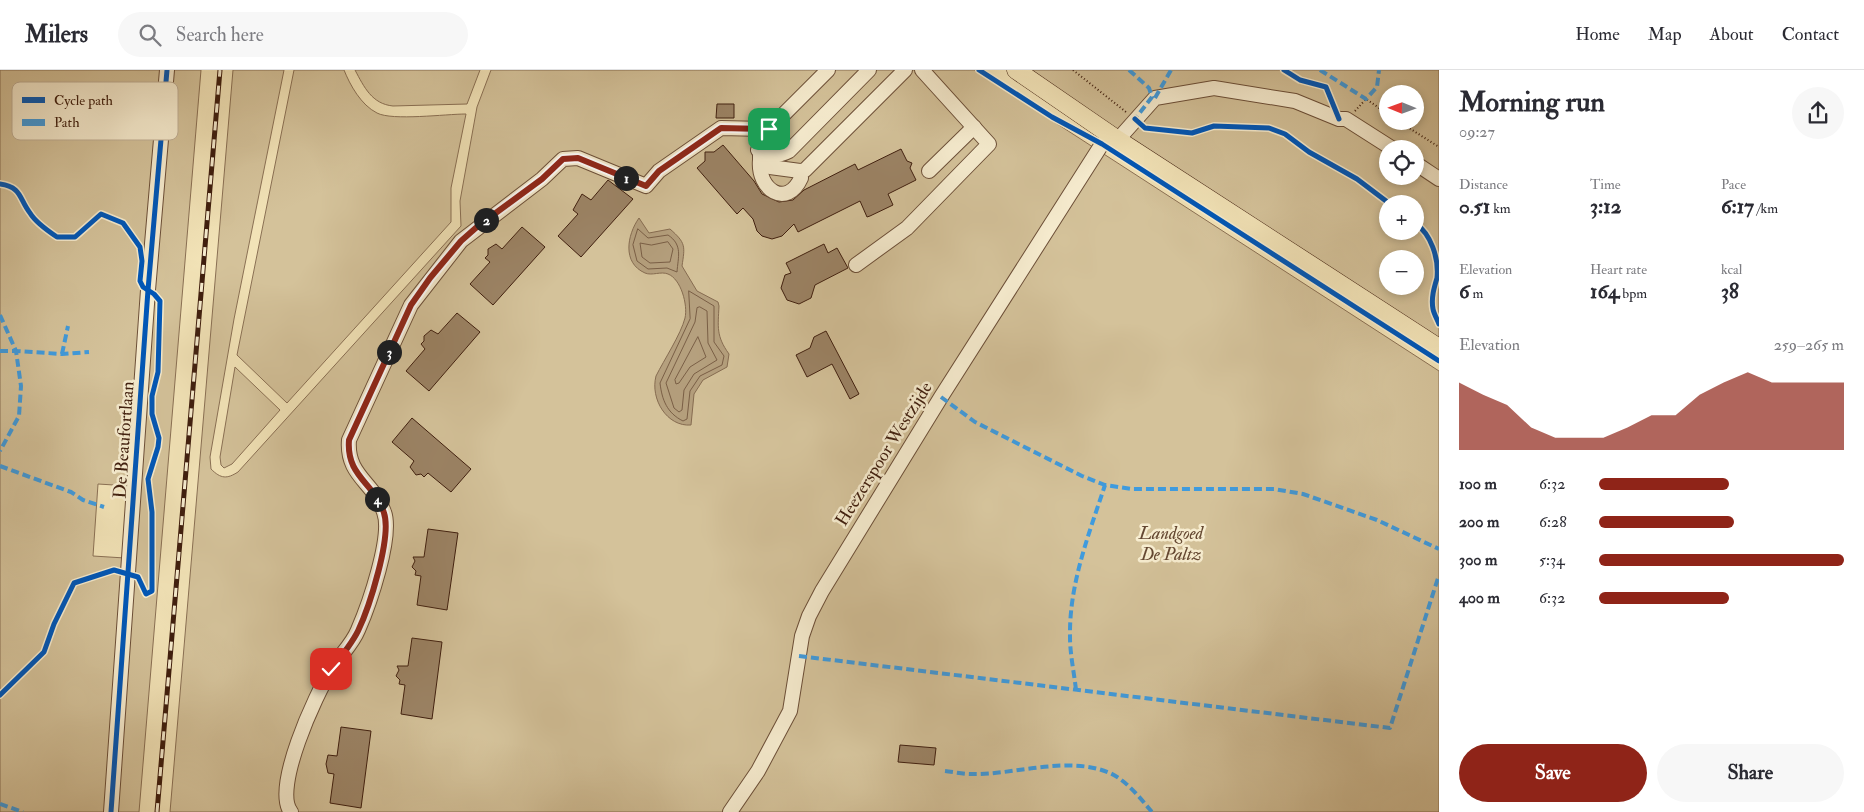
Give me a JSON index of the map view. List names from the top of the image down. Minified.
{"streets":{"street":["De Beaufortlaan","Heezerspoor Westzijde"]},"parks":["Landgoed De Paltz"],"legend":["Cycle path","Path"],"north":"left","page":{"header":"Milers","search":"Search here","nav":["Home","Map","About","Contact"],"heading":["Morning run","09:27"],"map_buttons":["+","−"],"stats":[["Distance","0.51 km"],["Time","3:12"],["Pace","6:17 /km"],["Elevation","6 m"],["Heart rate","164 bpm"],["kcal","38"]],"pins":["1","2","3","4"],"chart":["Elevation","259–265 m"],"list":[{"name":"100 m","note":"6:32"},{"name":"200 m","note":"6:28"},{"name":"300 m","note":"5:34"},{"name":"400 m","note":"6:32"}],"buttons":["Save","Share"]}}
